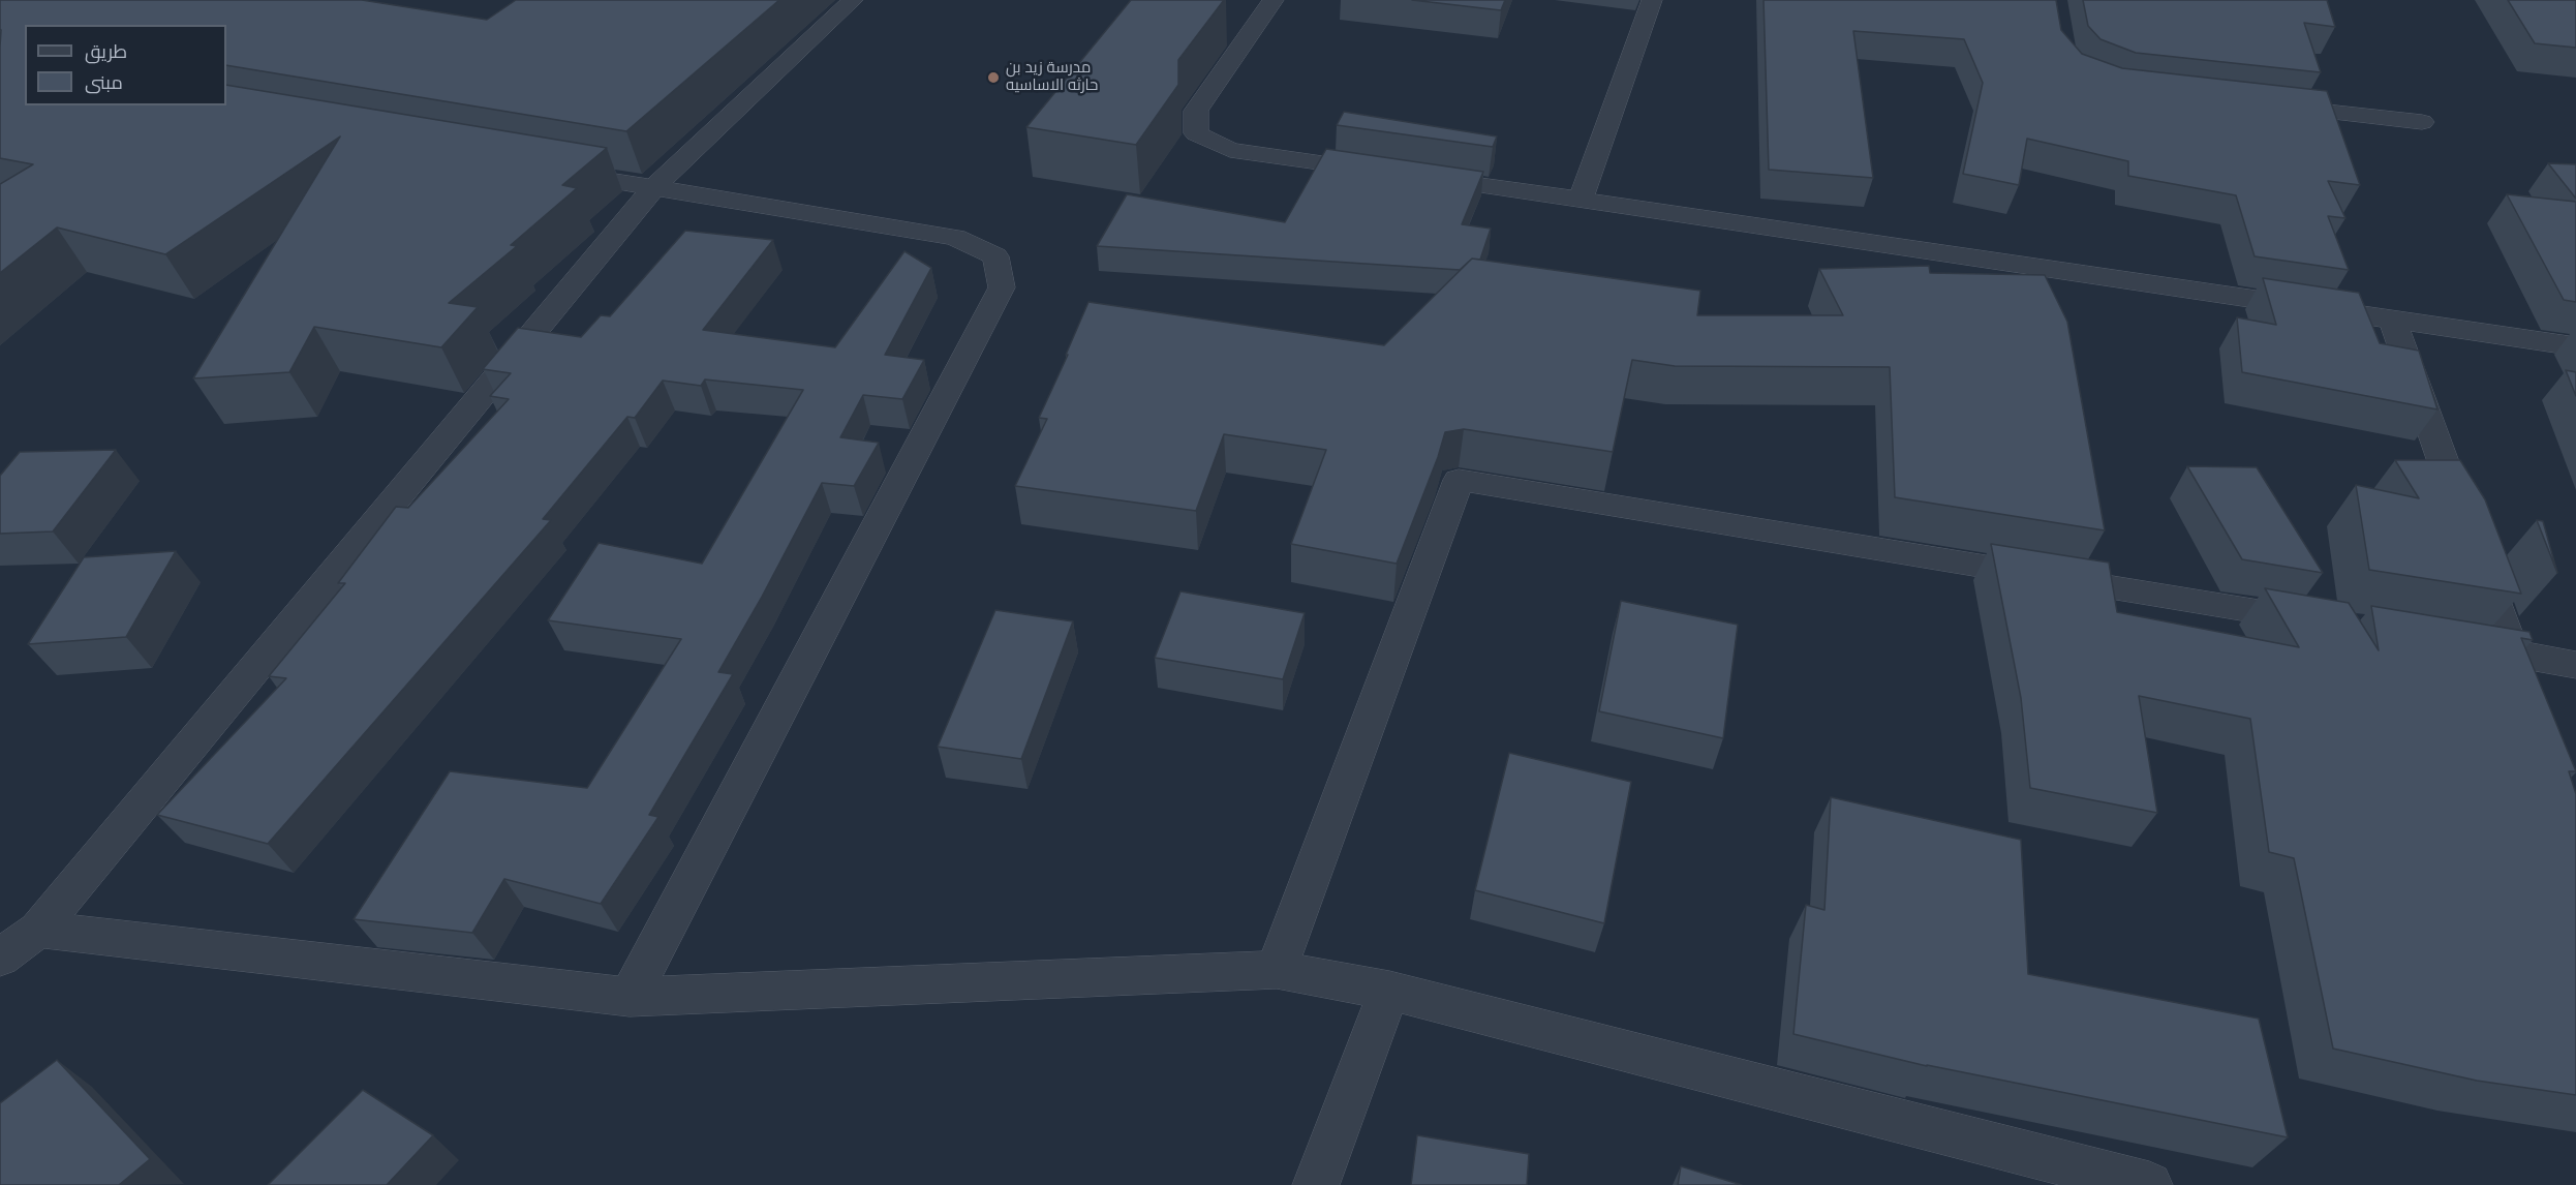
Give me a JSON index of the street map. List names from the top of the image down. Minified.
{"places":["مدرسة زيد بن حارثه الاساسيه"],"legend":["طريق","مبنى"]}
